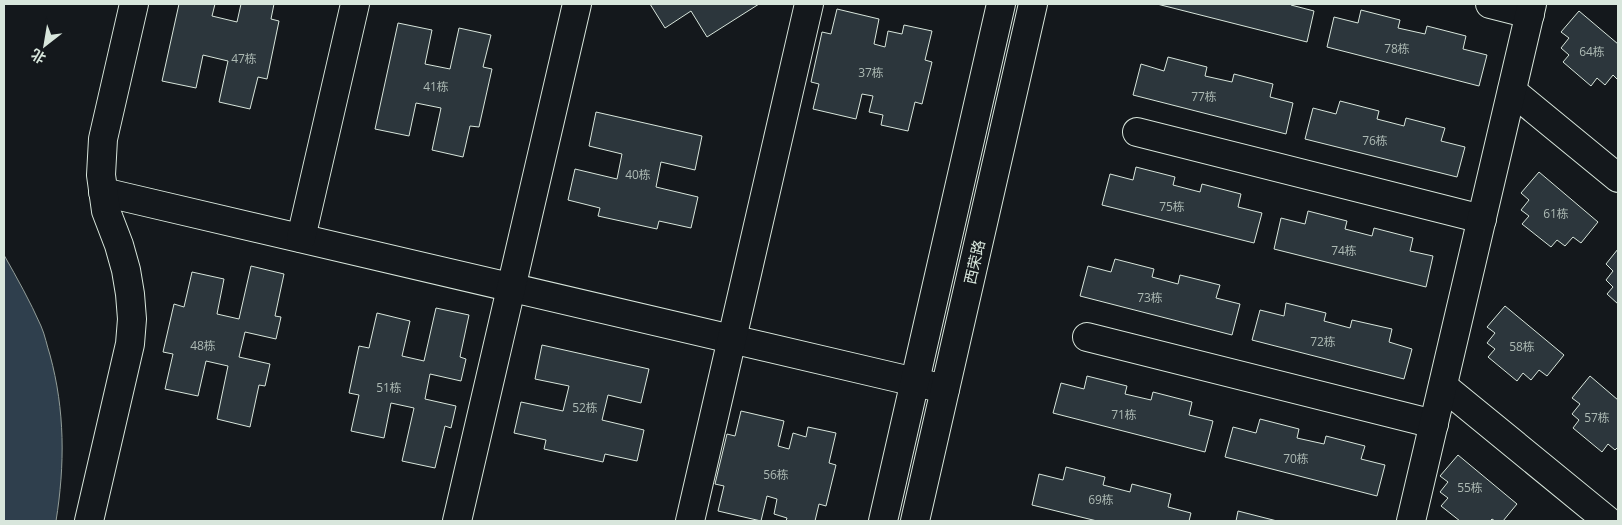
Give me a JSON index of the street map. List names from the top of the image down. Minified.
{"streets":{"street":["西荣路"]},"house_numbers":["78栋","64栋","47栋","37栋","41栋","77栋","76栋","40栋","75栋","61栋","74栋","73栋","72栋","48栋","58栋","51栋","52栋","71栋","57栋","70栋","56栋","55栋","69栋"],"north":"bottom left"}
